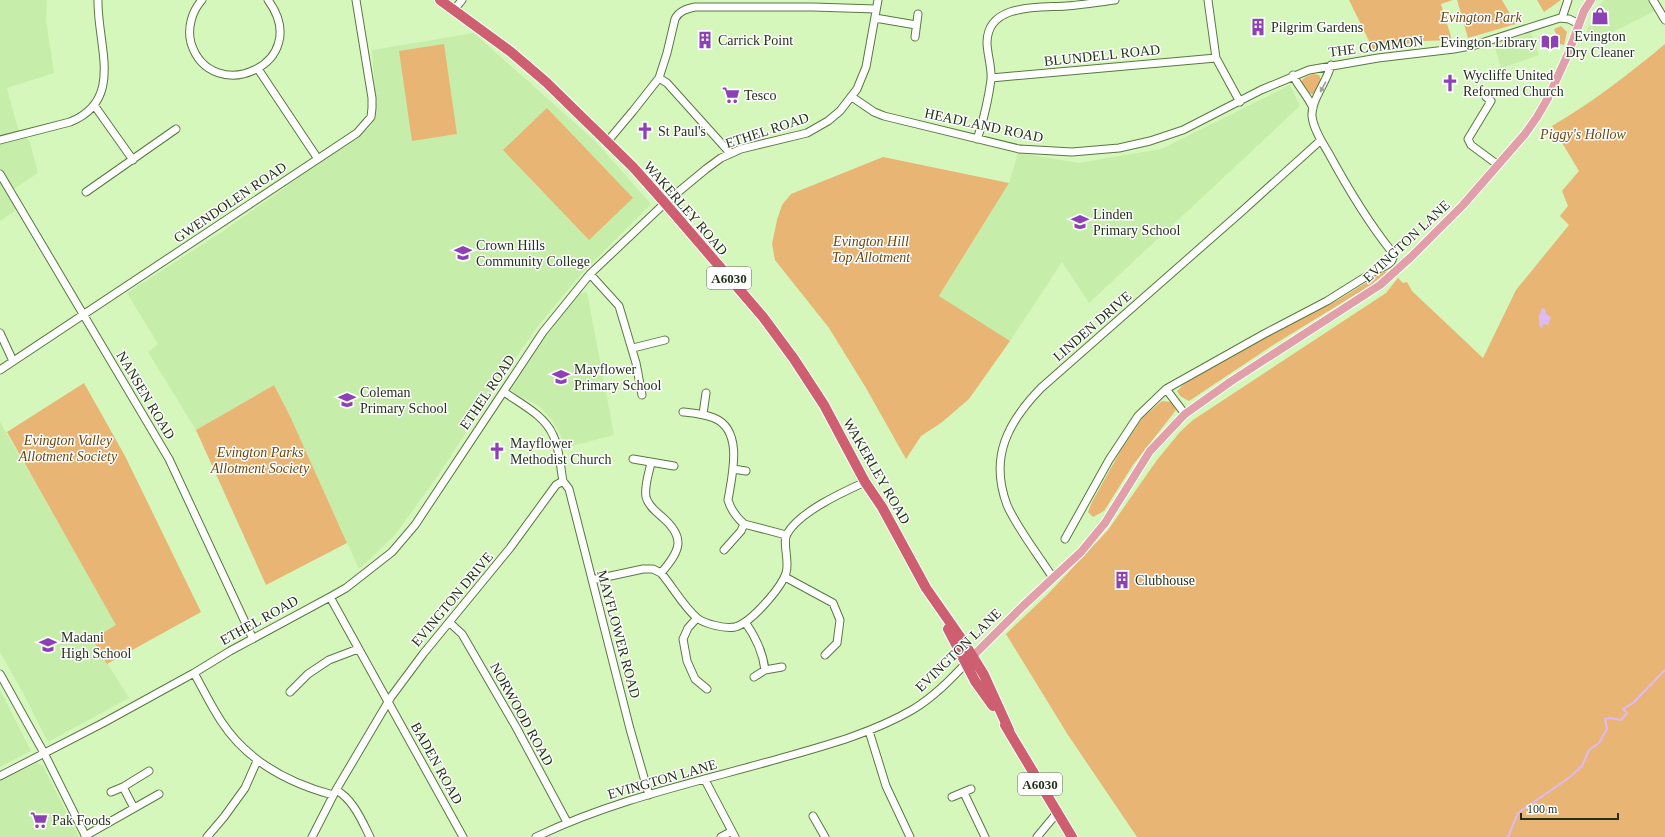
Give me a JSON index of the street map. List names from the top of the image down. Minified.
{"streets":{"highway":["WAKERLEY ROAD","A6030"],"main road":["EVINGTON LANE"],"street":["THE COMMON","BLUNDELL ROAD","HEADLAND ROAD","ETHEL ROAD","GWENDOLEN ROAD","LINDEN DRIVE","NANSEN ROAD","EVINGTON DRIVE","MAYFLOWER ROAD","NORWOOD ROAD","BADEN ROAD"]},"crossings":[["THE COMMON","HEADLAND ROAD"],["HEADLAND ROAD","ETHEL ROAD"],["ETHEL ROAD","WAKERLEY ROAD"],["ETHEL ROAD","NANSEN ROAD"],["ETHEL ROAD","BADEN ROAD"],["GWENDOLEN ROAD","NANSEN ROAD"],["WAKERLEY ROAD","EVINGTON LANE"],["WAKERLEY ROAD","A6030"],["EVINGTON LANE","A6030"],["EVINGTON LANE","LINDEN DRIVE"],["EVINGTON LANE","MAYFLOWER ROAD"],["EVINGTON LANE","NORWOOD ROAD"],["EVINGTON DRIVE","MAYFLOWER ROAD"],["EVINGTON DRIVE","NORWOOD ROAD"],["EVINGTON DRIVE","BADEN ROAD"]],"parks":["Evington Park","Piggy's Hollow","Evington Hill Top Allotment","Evington Valley Allotment Society","Evington Parks Allotment Society"],"places":{"shop":["Evington Dry Cleaner"],"building":["Pilgrim Gardens","Carrick Point","Clubhouse"],"library":["Evington Library"],"church":["Wycliffe United Reformed Church","St Paul's","Mayflower Methodist Church"],"supermarket":["Tesco","Pak Foods"],"school or university":["Linden Primary School","Crown Hills Community College","Mayflower Primary School","Coleman Primary School","Madani High School"]},"scale_bar":"100 m"}
